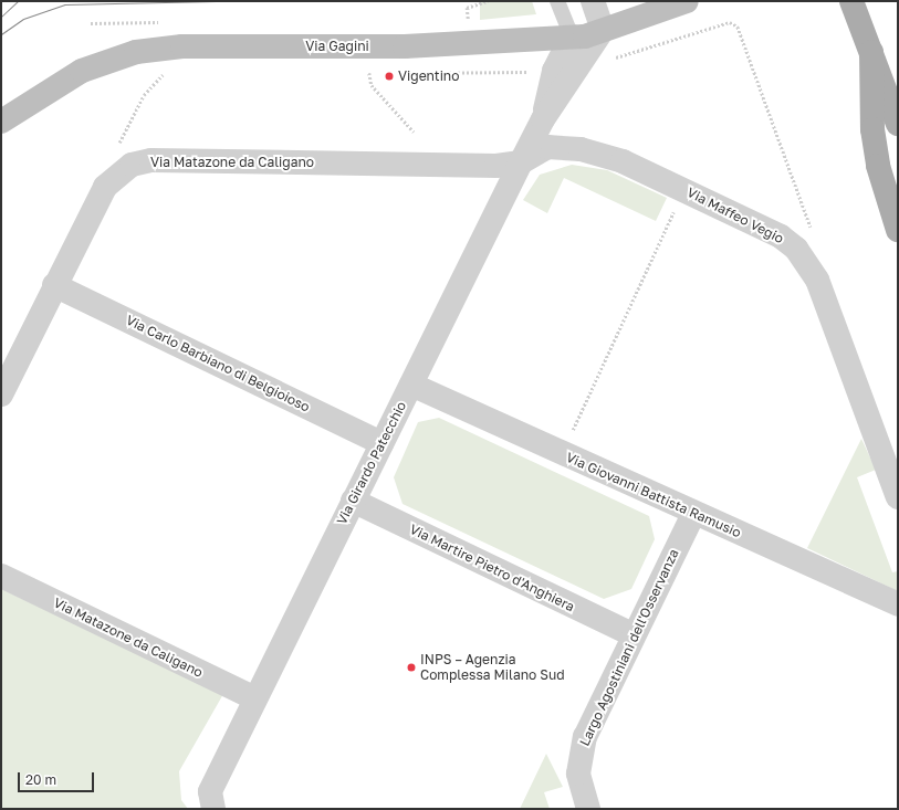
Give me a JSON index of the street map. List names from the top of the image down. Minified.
{"streets":{"street":["Via Gagini","Via Matazone da Caligano","Via Maffeo Vegio","Via Carlo Barbiano di Belgioioso","Via Girardo Patecchio","Via Giovanni Battista Ramusio","Via Martire Pietro d'Anghiera","Largo Agostiniani dell'Osservanza"]},"crossings":[["Via Gagini","Via Girardo Patecchio"],["Via Matazone da Caligano","Via Maffeo Vegio"],["Via Matazone da Caligano","Via Carlo Barbiano di Belgioioso"],["Via Matazone da Caligano","Via Girardo Patecchio"],["Via Maffeo Vegio","Via Girardo Patecchio"],["Via Carlo Barbiano di Belgioioso","Via Girardo Patecchio"],["Via Girardo Patecchio","Via Giovanni Battista Ramusio"],["Via Girardo Patecchio","Via Martire Pietro d'Anghiera"],["Via Giovanni Battista Ramusio","Largo Agostiniani dell'Osservanza"],["Via Martire Pietro d'Anghiera","Largo Agostiniani dell'Osservanza"]],"places":["Vigentino","INPS – Agenzia Complessa Milano Sud"],"scale_bar":"20 m"}
